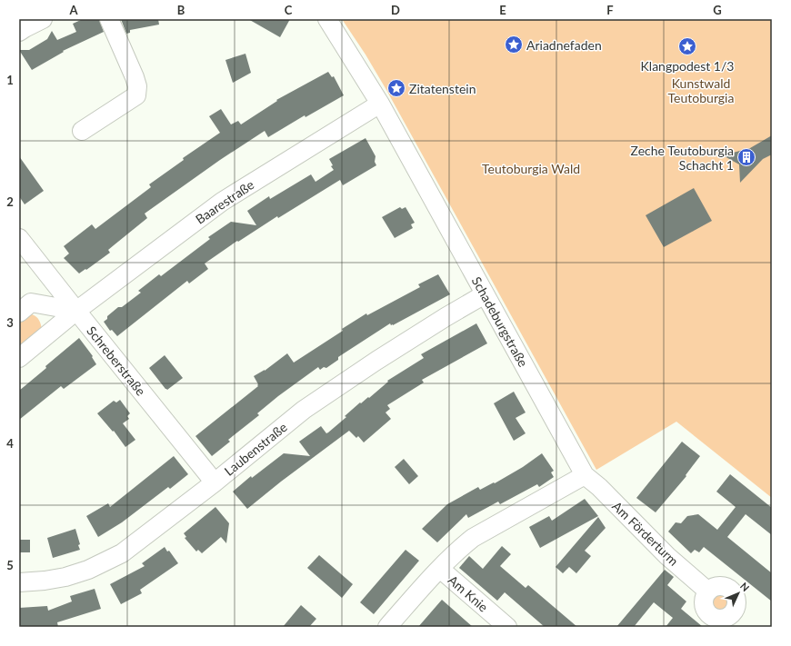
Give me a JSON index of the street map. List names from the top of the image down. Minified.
{"streets":{"street":["Baarestraße","Schadeburgstraße","Schreberstraße","Laubenstraße","Am Förderturm","Am Knie"]},"crossings":[["Baarestraße","Schadeburgstraße"],["Baarestraße","Schreberstraße"],["Schadeburgstraße","Laubenstraße"],["Schadeburgstraße","Am Förderturm"],["Schreberstraße","Laubenstraße"]],"parks":["Kunstwald Teutoburgia","Teutoburgia Wald"],"places":{"place":["Ariadnefaden","Klangpodest 1/3","Zitatenstein"],"building":["Zeche Teutoburgia Schacht 1"]},"north":"top right","grid":{"columns":["A","B","C","D","E","F","G"],"rows":["1","2","3","4","5"]}}
